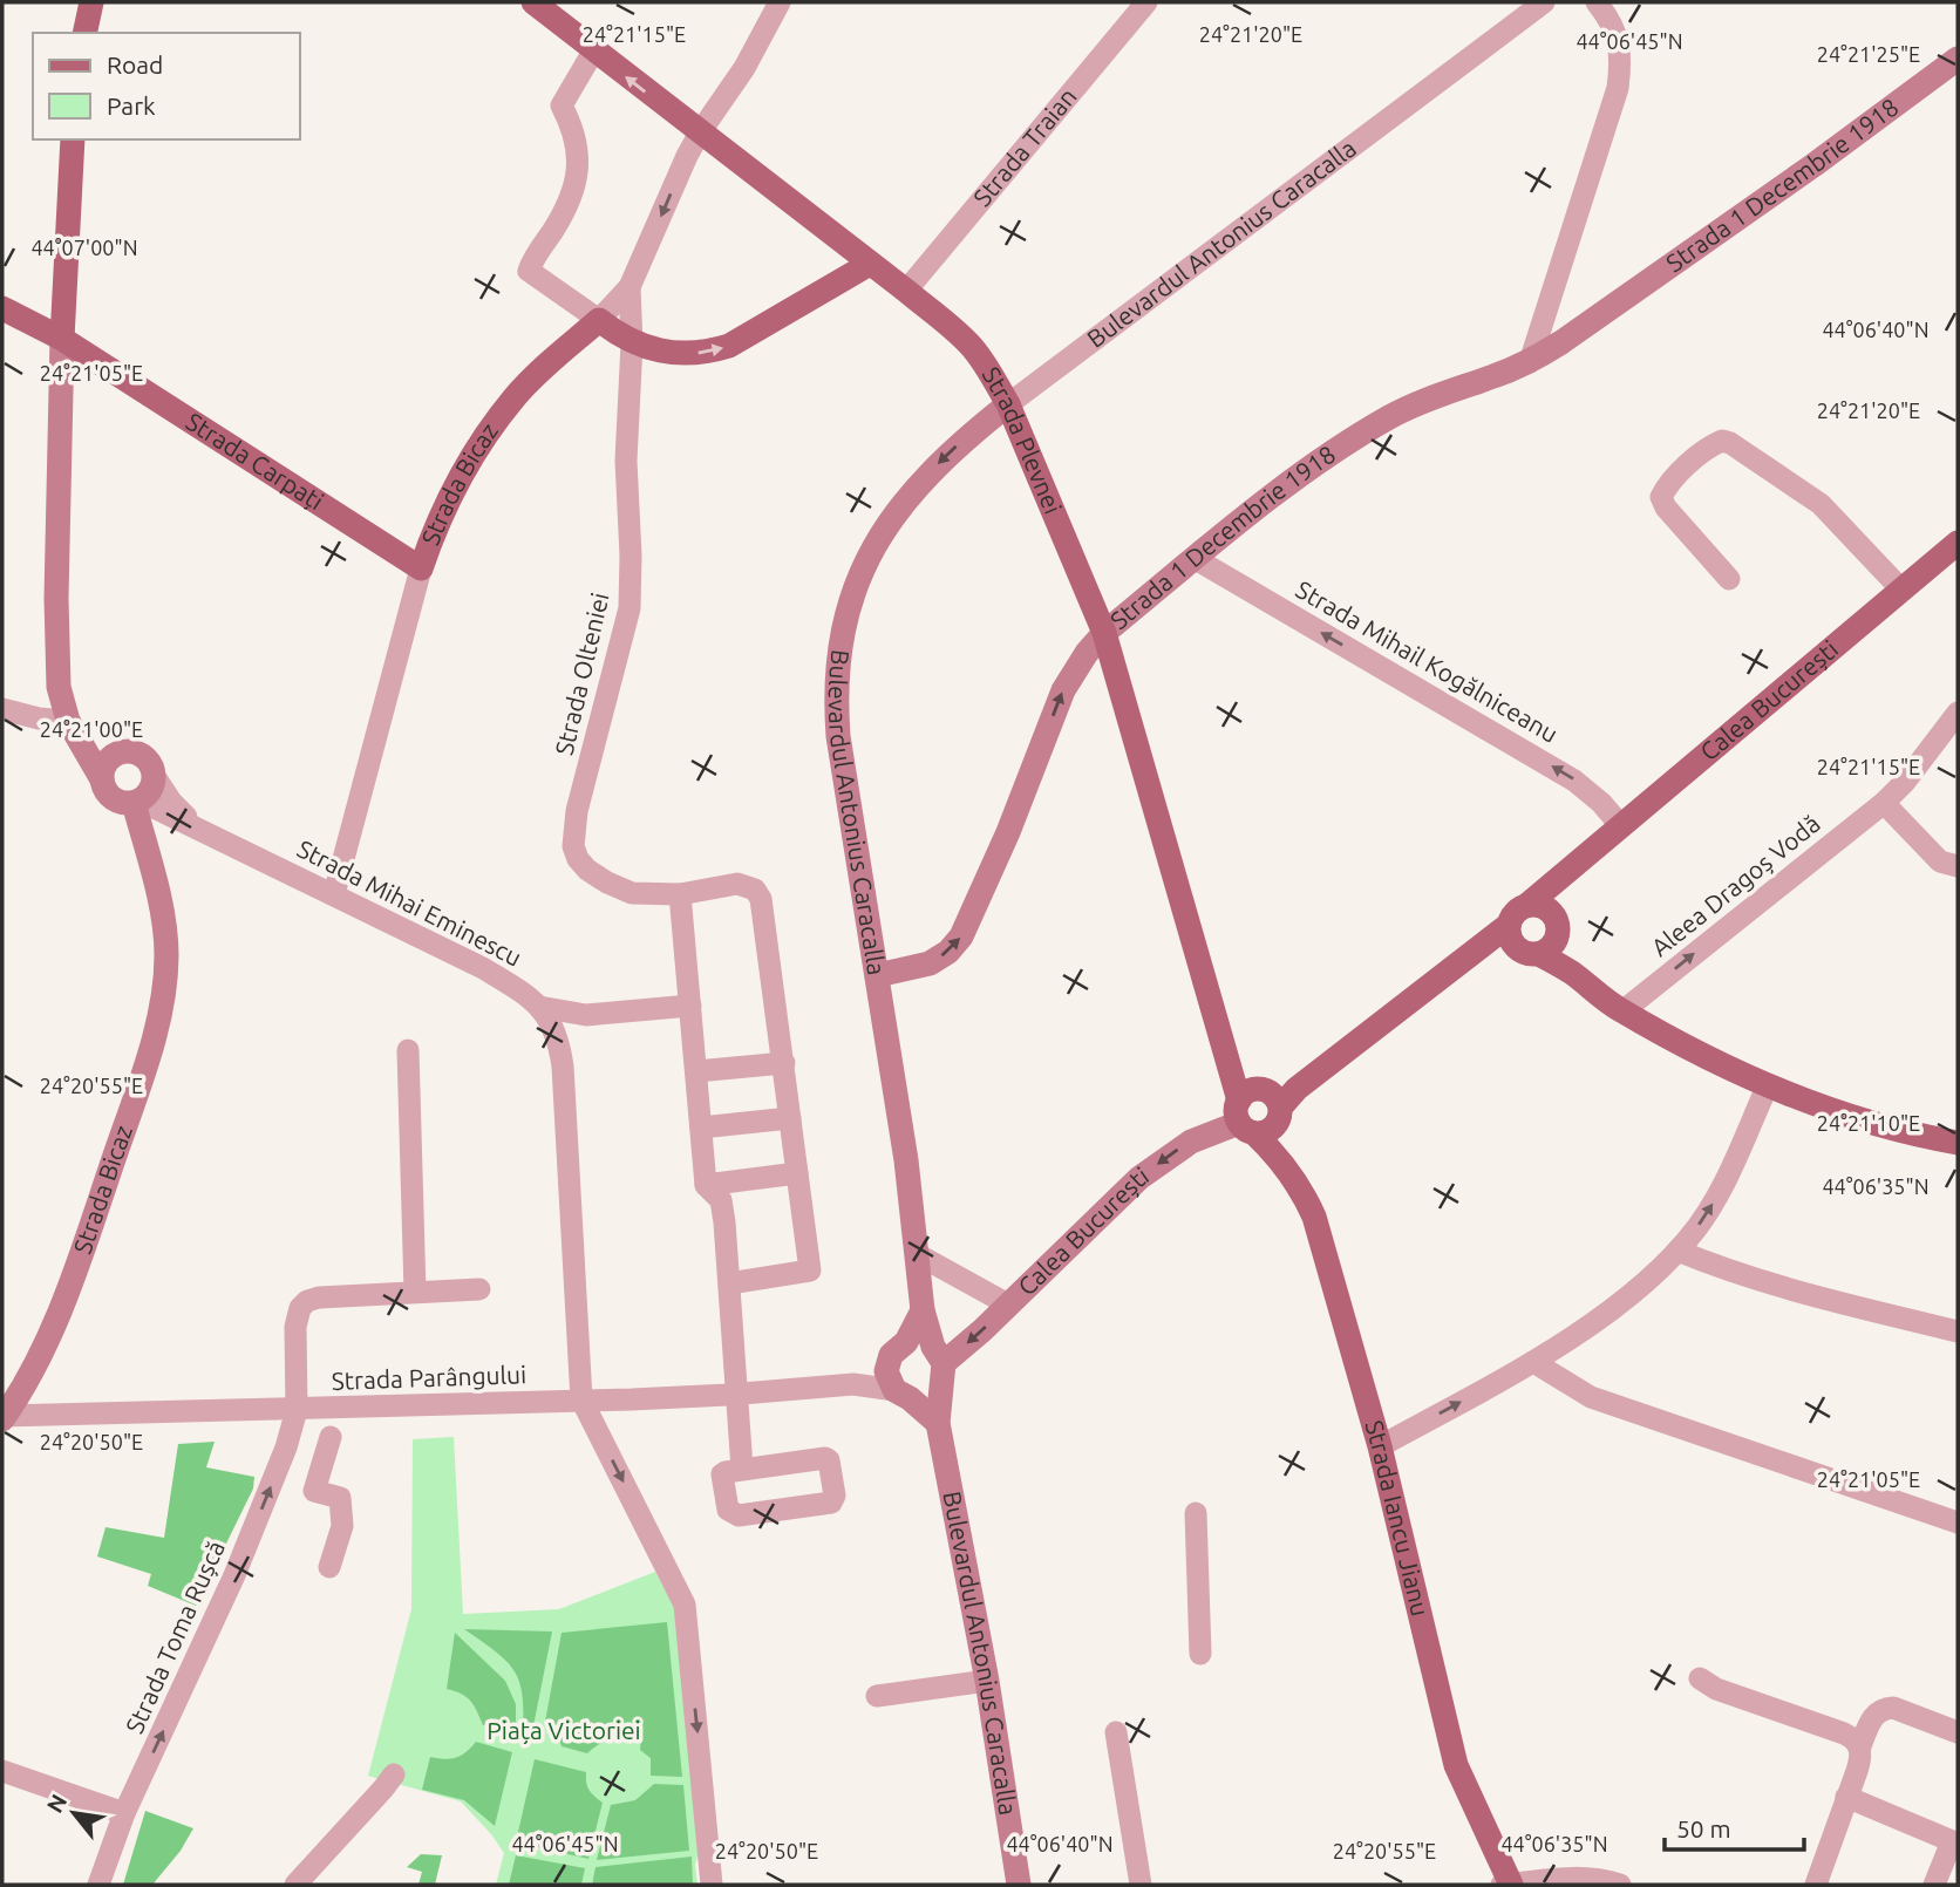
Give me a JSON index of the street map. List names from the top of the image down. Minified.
{"streets":{"main road":["Strada 1 Decembrie 1918","Bulevardul Antonius Caracalla","Strada Plevnei","Strada Carpați","Strada Bicaz","Calea București","Strada Iancu Jianu"],"street":["Strada Traian","Strada Mihail Kogălniceanu","Strada Olteniei","Aleea Dragoș Vodă","Strada Mihai Eminescu","Strada Parângului","Strada Toma Rușcă"]},"crossings":[["Strada Traian","Strada Plevnei"],["Strada 1 Decembrie 1918","Bulevardul Antonius Caracalla"],["Strada 1 Decembrie 1918","Strada Plevnei"],["Strada 1 Decembrie 1918","Strada Mihail Kogălniceanu"],["Bulevardul Antonius Caracalla","Strada Plevnei"],["Bulevardul Antonius Caracalla","Calea București"],["Bulevardul Antonius Caracalla","Strada Parângului"],["Strada Plevnei","Strada Bicaz"],["Strada Plevnei","Calea București"],["Strada Plevnei","Strada Iancu Jianu"],["Strada Carpați","Strada Bicaz"],["Strada Bicaz","Strada Olteniei"],["Strada Bicaz","Strada Mihai Eminescu"],["Strada Bicaz","Strada Parângului"],["Strada Mihail Kogălniceanu","Calea București"],["Calea București","Strada Parângului"],["Calea București","Strada Iancu Jianu"],["Strada Mihai Eminescu","Strada Parângului"],["Strada Parângului","Strada Toma Rușcă"]],"one_way":["Strada Mihail Kogălniceanu","Aleea Dragoș Vodă","Strada Toma Rușcă"],"parks":["Piața Victoriei"],"legend":["Road","Park"],"scale_bar":"50 m","north":"top left","coordinates":["24°21'15\"E","24°21'20\"E","44°06'45\"N","24°21'25\"E","44°07'00\"N","44°06'40\"N","24°21'05\"E","24°21'00\"E","24°20'55\"E","24°21'10\"E","44°06'35\"N","24°20'50\"E"]}
